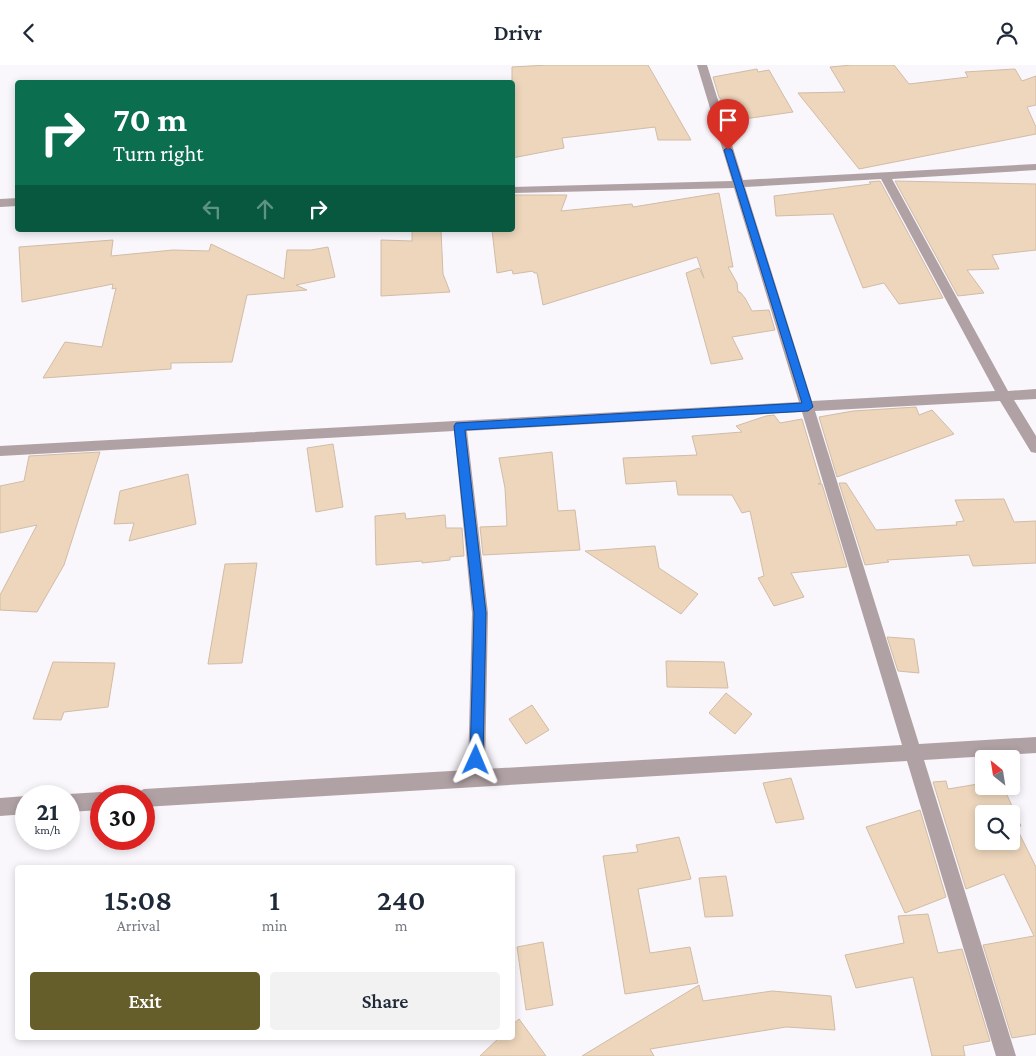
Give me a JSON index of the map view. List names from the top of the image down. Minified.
{"north":"top left","page":{"header":"Drivr","turn":["70 m","Turn right"],"speed":"21 km/h","limit":"30","eta":["15:08","Arrival","1","min","240","m"],"buttons":["Exit","Share"]}}
